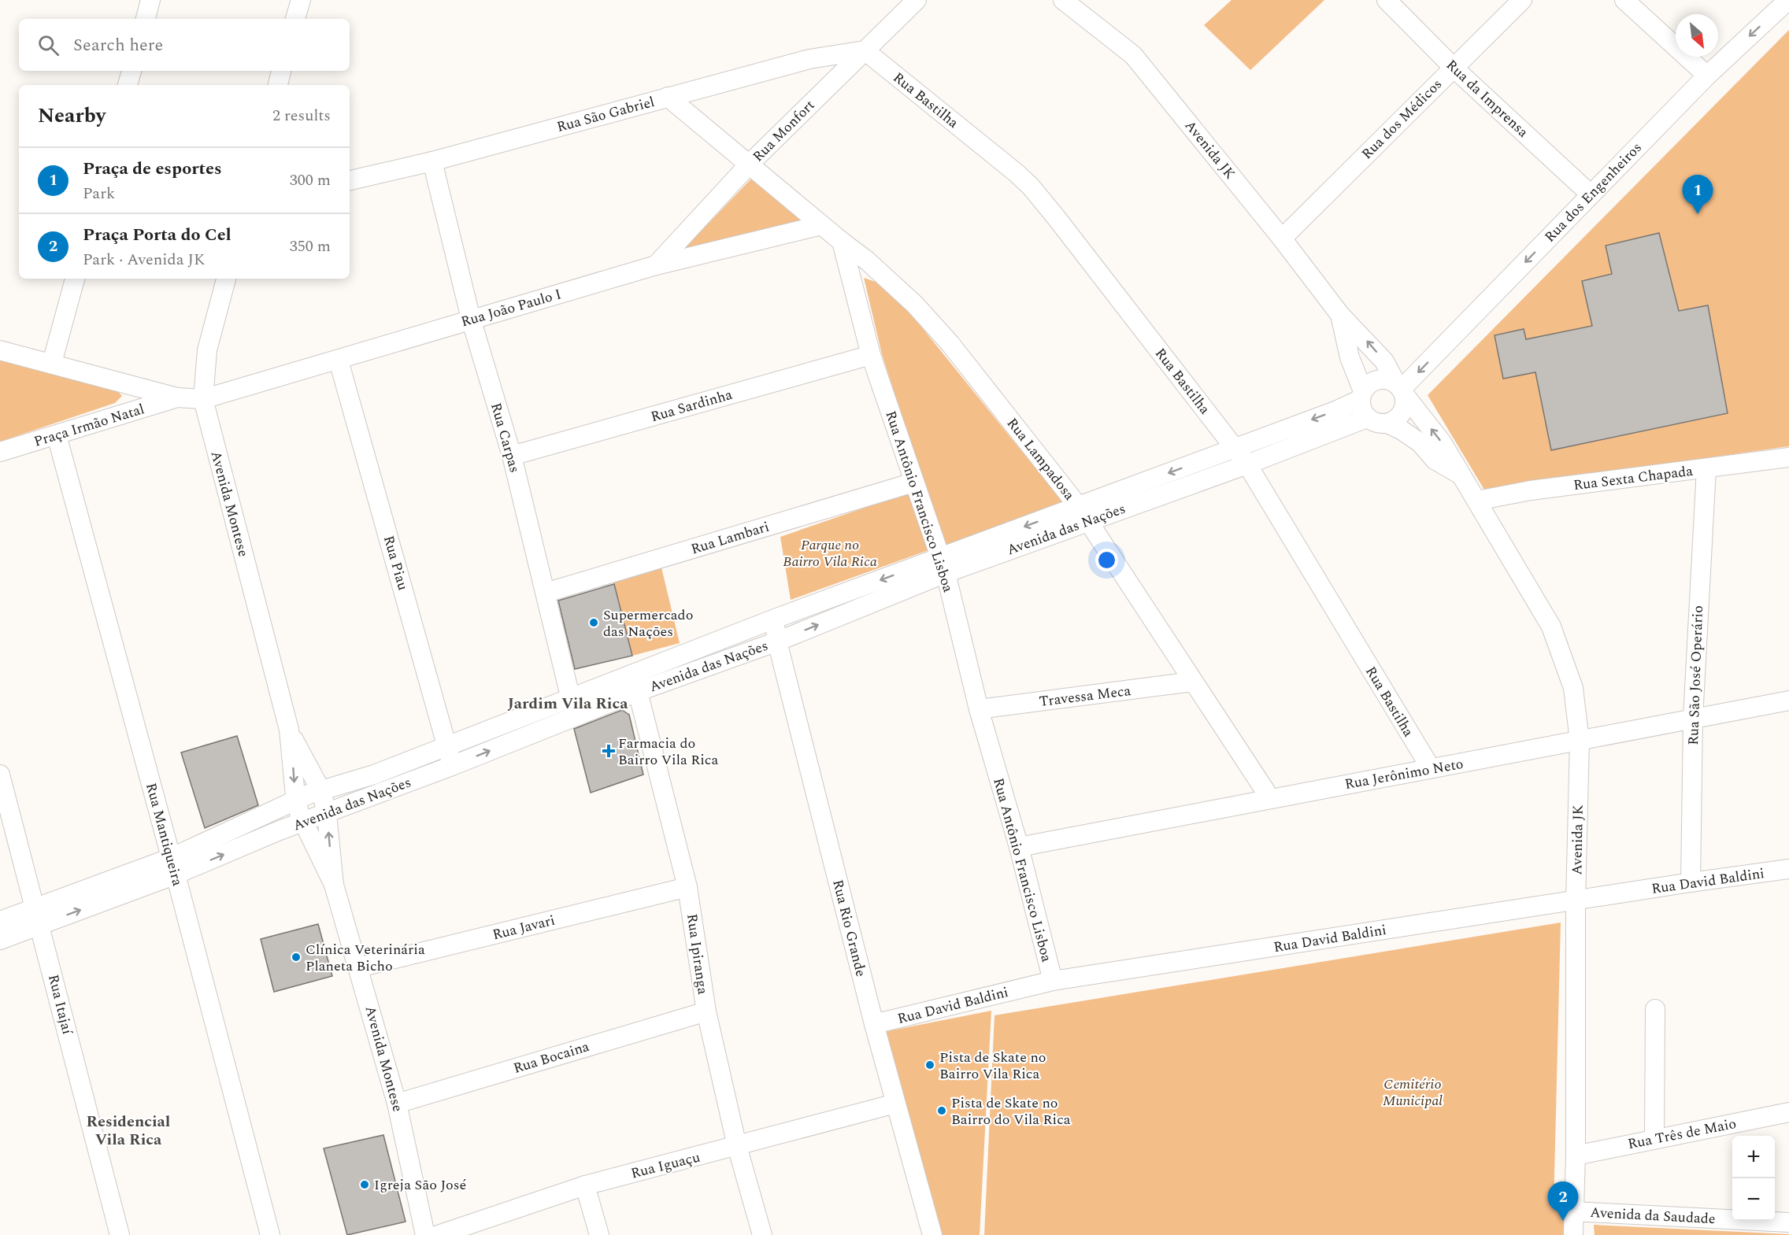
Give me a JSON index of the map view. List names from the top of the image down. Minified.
{"streets":{"street":["Rua da Imprensa","Rua Bastilha","Rua São Gabriel","Rua dos Médicos","Rua Monfort","Avenida JK","Rua dos Engenheiros","Rua João Paulo I","Rua Sardinha","Praça Irmão Natal","Rua Carpas","Rua Lampadosa","Rua Sexta Chapada","Rua Antônio Francisco Lisboa","Avenida Montese","Avenida das Nações","Rua Lambari","Rua Piau","Rua São José Operário","Travessa Meca","Rua Jerônimo Neto","Rua Mantiqueira","Rua David Baldini","Rua Javari","Rua Rio Grande","Rua Ipiranga","Rua Itajaí","Rua Bocaina","Rua Três de Maio","Rua Iguaçu","Avenida da Saudade"]},"crossings":[["Rua da Imprensa","Rua dos Médicos"],["Rua da Imprensa","Rua dos Engenheiros"],["Rua Bastilha","Rua São Gabriel"],["Rua Bastilha","Rua Monfort"],["Rua Bastilha","Avenida das Nações"],["Rua Bastilha","Rua Jerônimo Neto"],["Rua São Gabriel","Rua Monfort"],["Rua São Gabriel","Rua Carpas"],["Rua dos Médicos","Avenida JK"],["Rua Monfort","Rua João Paulo I"],["Avenida JK","Rua dos Engenheiros"],["Avenida JK","Rua Sexta Chapada"],["Avenida JK","Avenida das Nações"],["Avenida JK","Rua Jerônimo Neto"],["Avenida JK","Rua David Baldini"],["Avenida JK","Rua Três de Maio"],["Avenida JK","Avenida da Saudade"],["Rua dos Engenheiros","Avenida das Nações"],["Rua João Paulo I","Praça Irmão Natal"],["Rua João Paulo I","Rua Carpas"],["Rua João Paulo I","Avenida Montese"],["Rua João Paulo I","Rua Piau"],["Rua Sardinha","Rua Carpas"],["Rua Sardinha","Rua Antônio Francisco Lisboa"],["Praça Irmão Natal","Avenida Montese"],["Praça Irmão Natal","Rua Mantiqueira"],["Rua Carpas","Avenida das Nações"],["Rua Carpas","Rua Lambari"],["Rua Lampadosa","Rua Antônio Francisco Lisboa"],["Rua Lampadosa","Avenida das Nações"],["Rua Lampadosa","Travessa Meca"],["Rua Lampadosa","Rua Jerônimo Neto"],["Rua Sexta Chapada","Rua São José Operário"],["Rua Antônio Francisco Lisboa","Avenida das Nações"],["Rua Antônio Francisco Lisboa","Rua Lambari"],["Rua Antônio Francisco Lisboa","Travessa Meca"],["Rua Antônio Francisco Lisboa","Rua Jerônimo Neto"],["Rua Antônio Francisco Lisboa","Rua David Baldini"],["Avenida Montese","Avenida das Nações"],["Avenida Montese","Rua Javari"],["Avenida Montese","Rua Bocaina"],["Avenida das Nações","Rua Piau"],["Avenida das Nações","Rua Mantiqueira"],["Avenida das Nações","Rua Rio Grande"],["Avenida das Nações","Rua Ipiranga"],["Avenida das Nações","Rua Itajaí"],["Rua São José Operário","Rua Jerônimo Neto"],["Rua São José Operário","Rua David Baldini"],["Rua David Baldini","Rua Rio Grande"],["Rua Javari","Rua Ipiranga"],["Rua Rio Grande","Rua Iguaçu"],["Rua Ipiranga","Rua Bocaina"],["Rua Ipiranga","Rua Iguaçu"]],"one_way":["Rua dos Engenheiros"],"districts":["Jardim Vila Rica","Residencial Vila Rica"],"parks":["Parque no Bairro Vila Rica","Cemitério Municipal"],"places":{"other":["Supermercado das Nações","Clínica Veterinária Planeta Bicho","Pista de Skate no Bairro Vila Rica","Pista de Skate no Bairro do Vila Rica","Igreja São José"],"health":["Farmacia do Bairro Vila Rica"]},"north":"bottom right","page":{"search":"Search here","heading":["Nearby","2 results"],"list":[{"mark":"1","name":"Praça de esportes","note":"Park","value":"300 m"},{"mark":"2","name":"Praça Porta do Cel","note":"Park · Avenida JK","value":"350 m"}],"pins":["1","2"],"map_buttons":["+","−"]}}
